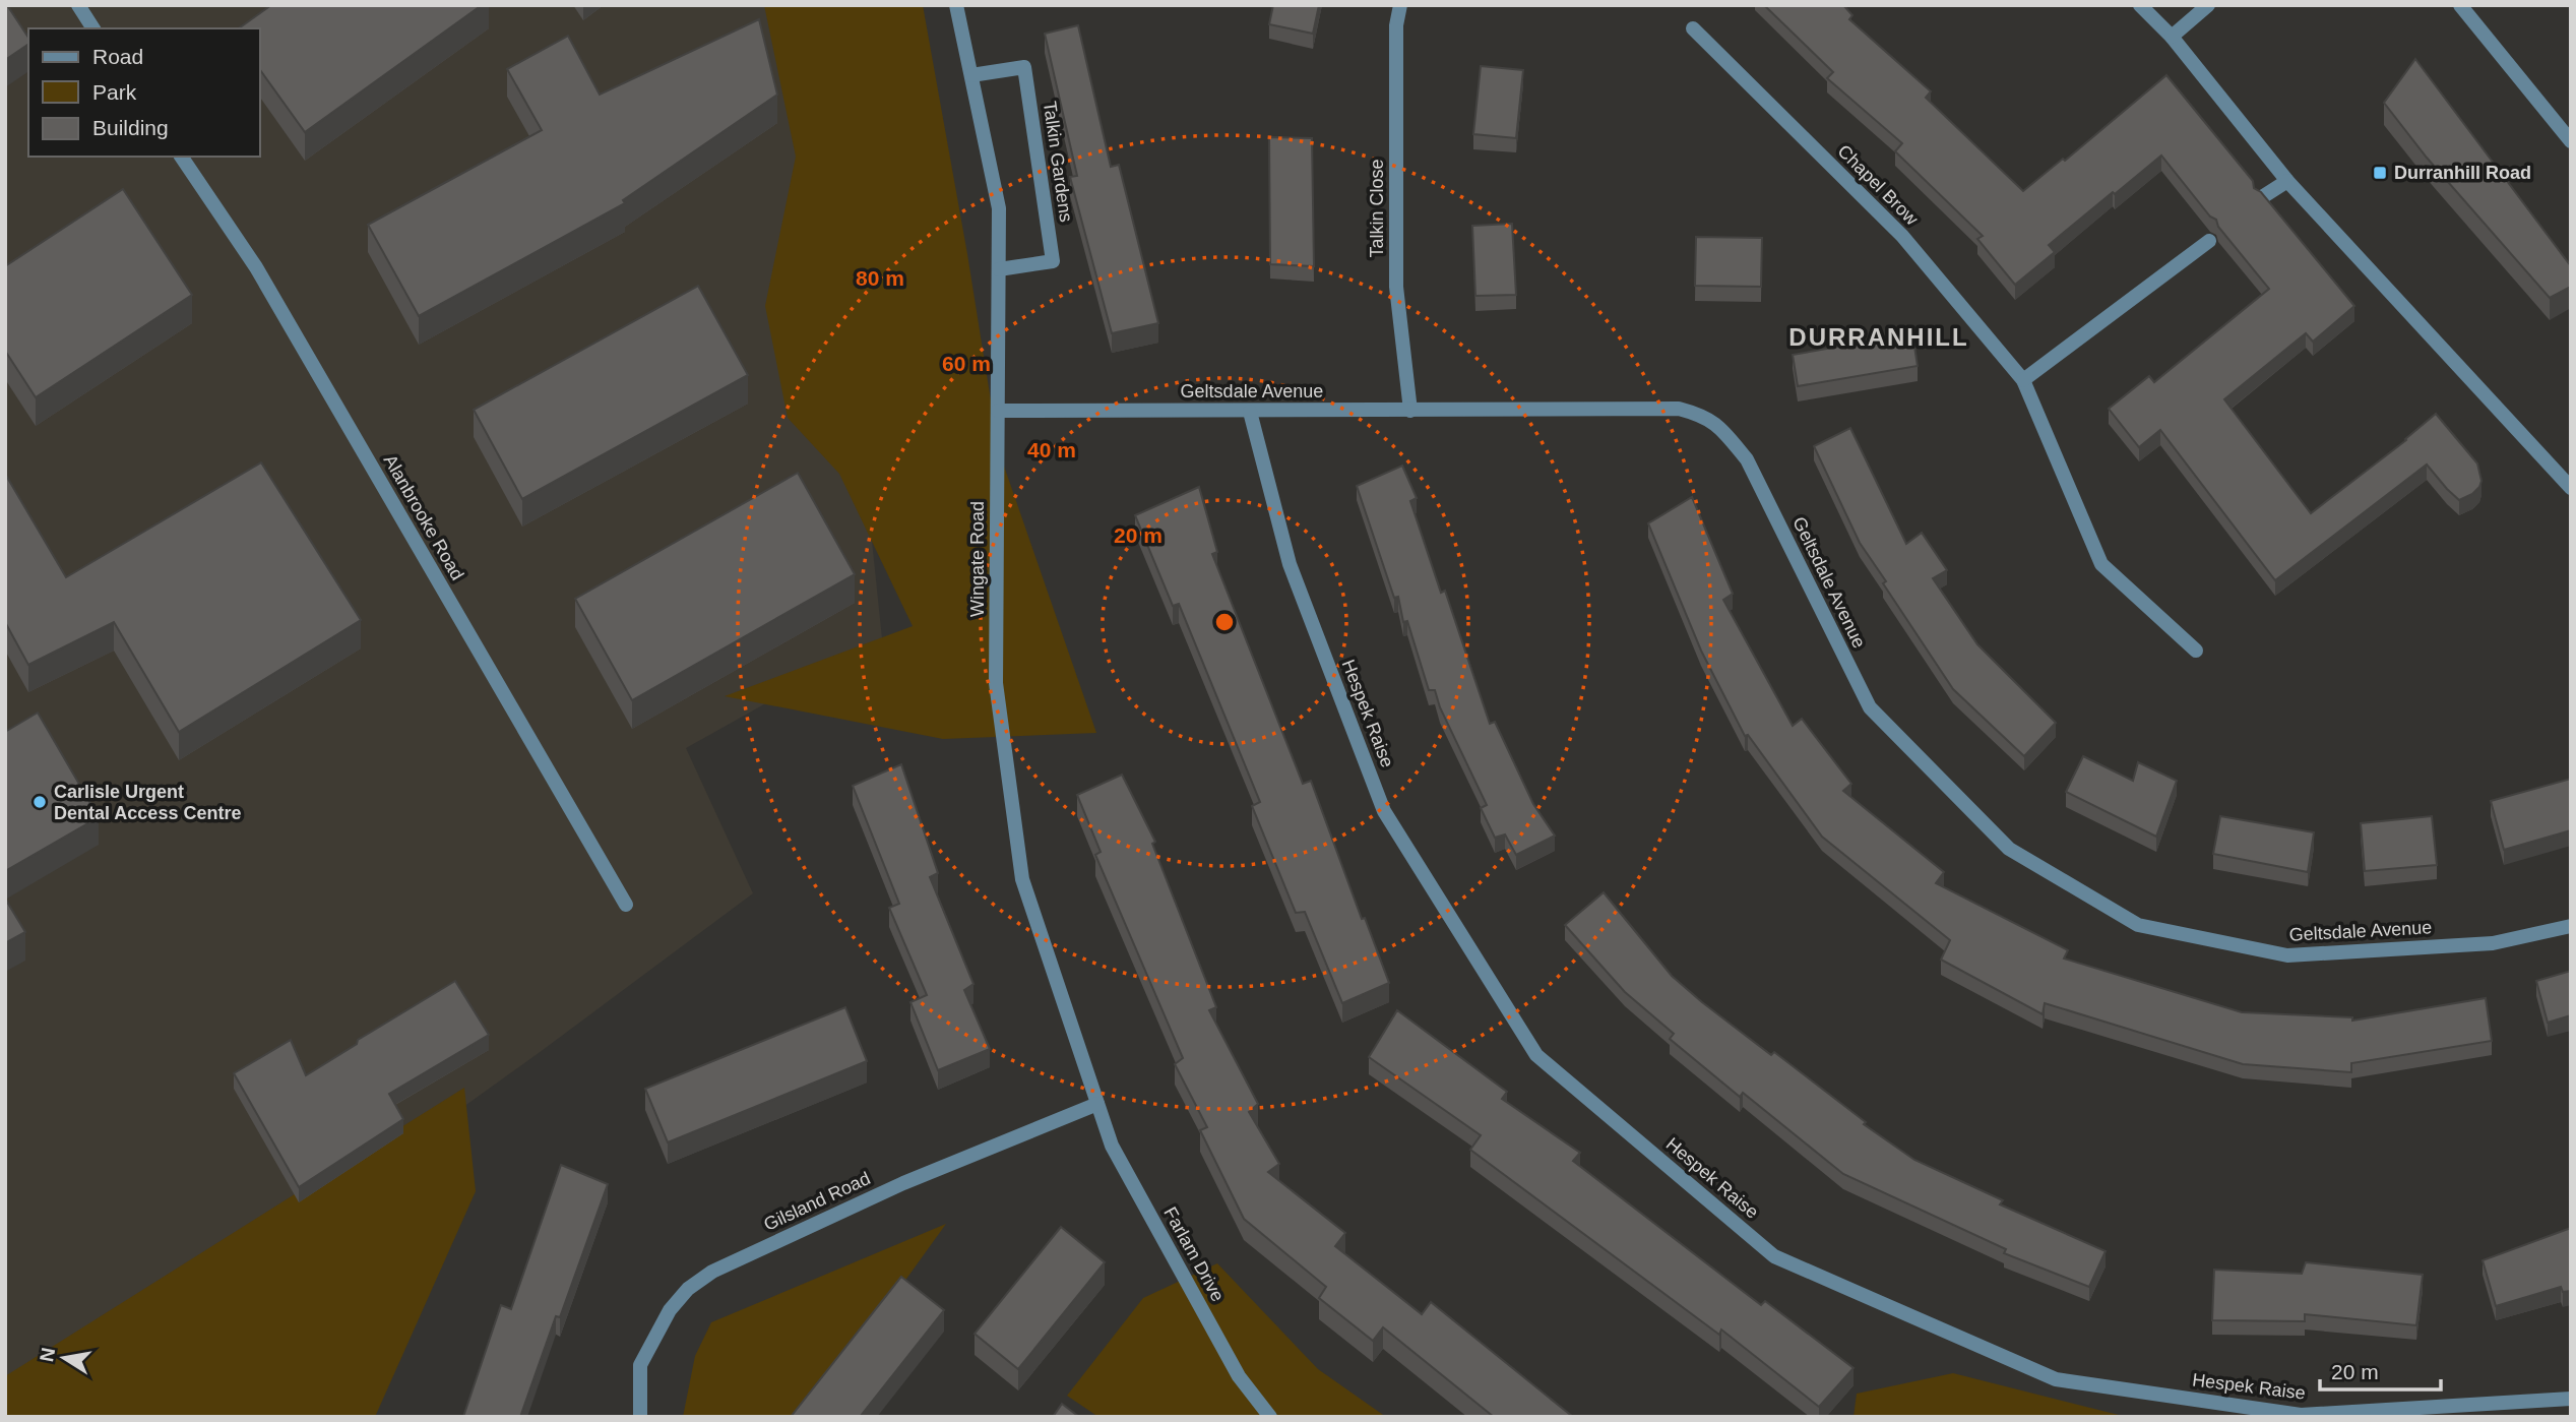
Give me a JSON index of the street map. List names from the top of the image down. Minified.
{"streets":{"street":["Talkin Gardens","Chapel Brow","Talkin Close","Geltsdale Avenue","Alanbrooke Road","Wingate Road","Hespek Raise","Gilsland Road","Farlam Drive"]},"crossings":[["Talkin Gardens","Wingate Road"],["Talkin Close","Geltsdale Avenue"],["Geltsdale Avenue","Wingate Road"],["Geltsdale Avenue","Hespek Raise"],["Wingate Road","Gilsland Road"],["Wingate Road","Farlam Drive"],["Gilsland Road","Farlam Drive"]],"districts":["DURRANHILL"],"places":{"transit":["Durranhill Road"],"other":["Carlisle Urgent Dental Access Centre"]},"legend":["Road","Park","Building"],"scale_bar":"20 m","north":"left","rings":["80 m","60 m","40 m","20 m"]}
